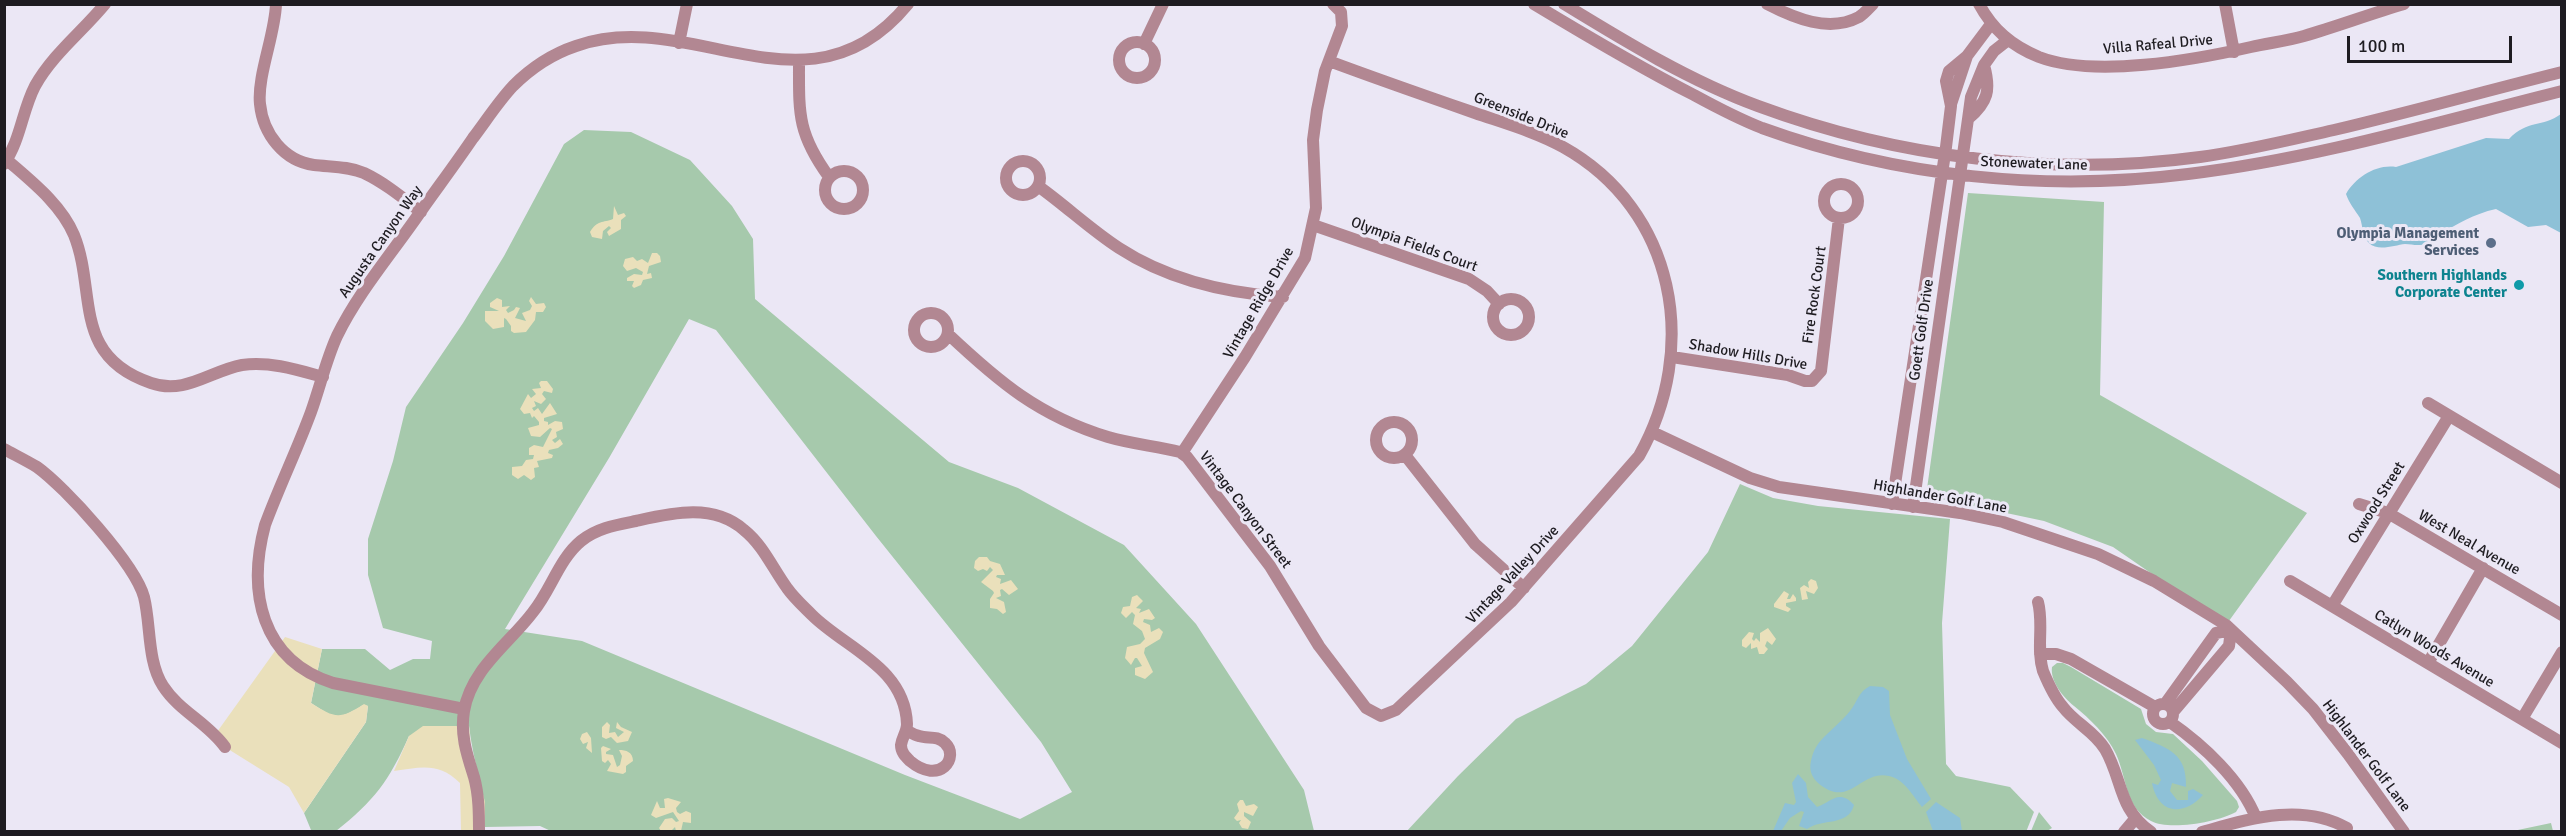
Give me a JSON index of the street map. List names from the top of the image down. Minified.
{"streets":{"street":["Villa Rafeal Drive","Greenside Drive","Stonewater Lane","Augusta Canyon Way","Olympia Fields Court","Fire Rock Court","Vintage Ridge Drive","Goett Golf Drive","Shadow Hills Drive","Highlander Golf Lane","Oxwood Street","Vintage Canyon Street","West Neal Avenue","Vintage Valley Drive","Catlyn Woods Avenue"]},"crossings":[["Villa Rafeal Drive","Goett Golf Drive"],["Greenside Drive","Vintage Ridge Drive"],["Greenside Drive","Shadow Hills Drive"],["Greenside Drive","Highlander Golf Lane"],["Greenside Drive","Vintage Valley Drive"],["Stonewater Lane","Goett Golf Drive"],["Olympia Fields Court","Vintage Ridge Drive"],["Fire Rock Court","Shadow Hills Drive"],["Vintage Ridge Drive","Vintage Canyon Street"],["Goett Golf Drive","Highlander Golf Lane"],["Highlander Golf Lane","Vintage Valley Drive"],["Oxwood Street","West Neal Avenue"],["Oxwood Street","Catlyn Woods Avenue"],["Vintage Canyon Street","Vintage Valley Drive"]],"places":["Olympia Management Services","Southern Highlands Corporate Center"],"scale_bar":"100 m"}
